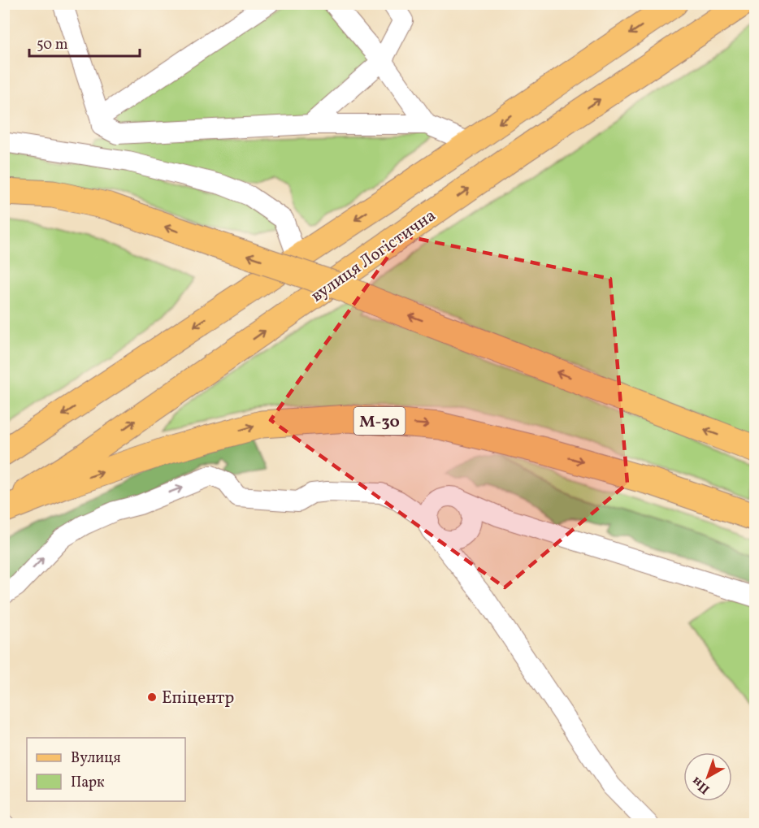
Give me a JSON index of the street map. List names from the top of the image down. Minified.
{"streets":{"highway":["М-30"],"main road":["вулиця Логістична"]},"crossings":[["вулиця Логістична","М-30"]],"places":["Епіцентр"],"legend":["Вулиця","Парк"],"scale_bar":"50 m","north":"bottom left"}
